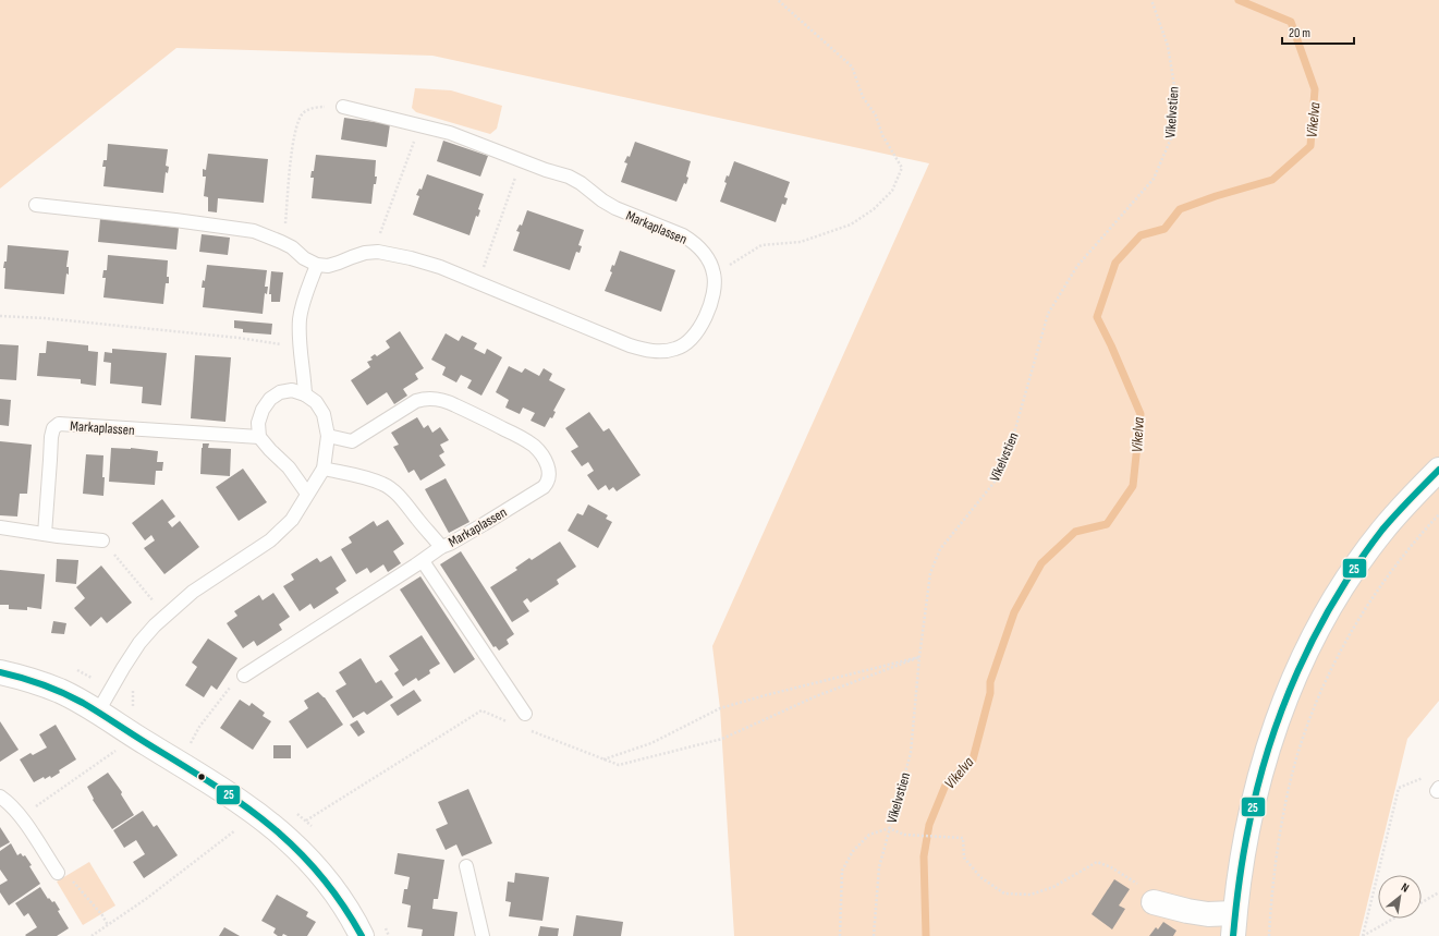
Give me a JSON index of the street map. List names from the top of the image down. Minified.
{"streets":{"lane":["Markaplassen"],"path":["Vikelvstien"]},"water":["Vikelva"],"lines":["transit line 25"],"scale_bar":"20 m","north":"top right"}
